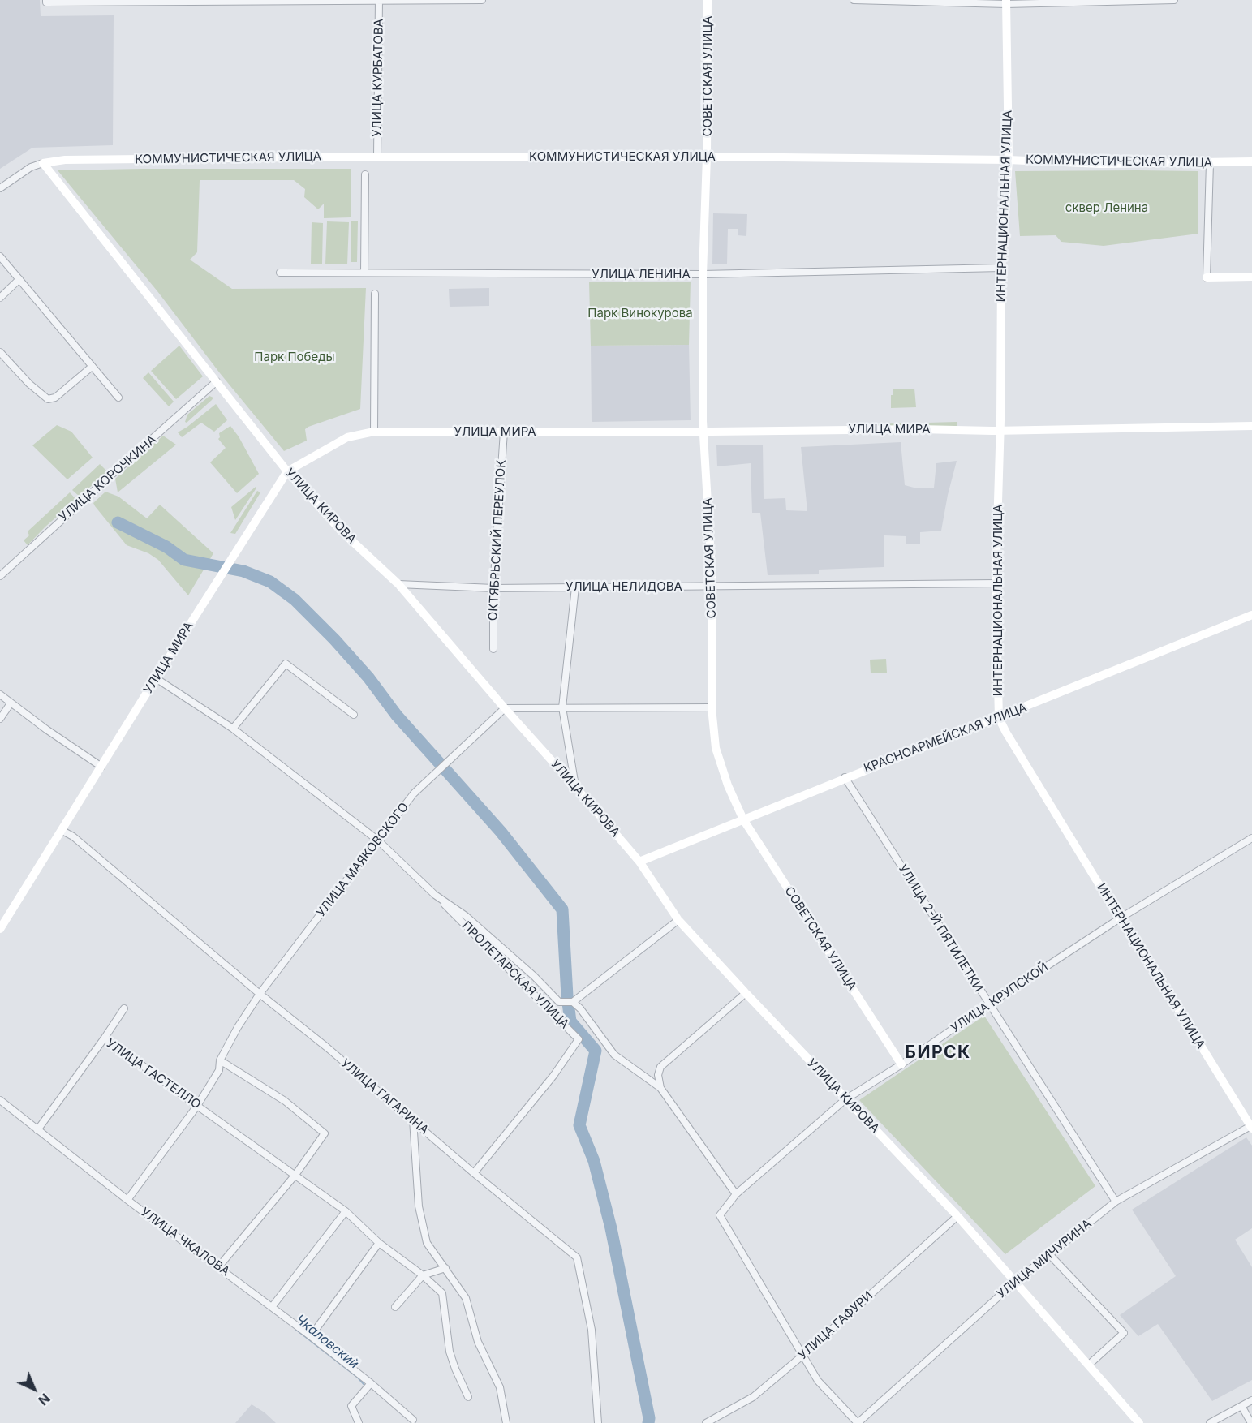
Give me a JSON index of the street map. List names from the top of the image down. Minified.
{"streets":{"street":["СОВЕТСКАЯ УЛИЦА","УЛИЦА КУРБАТОВА","КОММУНИСТИЧЕСКАЯ УЛИЦА","ИНТЕРНАЦИОНАЛЬНАЯ УЛИЦА","УЛИЦА ЛЕНИНА","УЛИЦА МИРА","УЛИЦА КОРОЧКИНА","УЛИЦА КИРОВА","ОКТЯБРЬСКИЙ ПЕРЕУЛОК","УЛИЦА НЕЛИДОВА","КРАСНОАРМЕЙСКАЯ УЛИЦА","УЛИЦА МАЯКОВСКОГО","УЛИЦА 2-Й ПЯТИЛЕТКИ","ПРОЛЕТАРСКАЯ УЛИЦА","УЛИЦА КРУПСКОЙ","УЛИЦА ГАСТЕЛЛО","УЛИЦА ГАГАРИНА","УЛИЦА ЧКАЛОВА","УЛИЦА МИЧУРИНА","УЛИЦА ГАФУРИ"]},"crossings":[["СОВЕТСКАЯ УЛИЦА","КОММУНИСТИЧЕСКАЯ УЛИЦА"],["СОВЕТСКАЯ УЛИЦА","УЛИЦА ЛЕНИНА"],["СОВЕТСКАЯ УЛИЦА","УЛИЦА МИРА"],["СОВЕТСКАЯ УЛИЦА","УЛИЦА НЕЛИДОВА"],["СОВЕТСКАЯ УЛИЦА","КРАСНОАРМЕЙСКАЯ УЛИЦА"],["СОВЕТСКАЯ УЛИЦА","УЛИЦА КРУПСКОЙ"],["УЛИЦА КУРБАТОВА","КОММУНИСТИЧЕСКАЯ УЛИЦА"],["КОММУНИСТИЧЕСКАЯ УЛИЦА","ИНТЕРНАЦИОНАЛЬНАЯ УЛИЦА"],["КОММУНИСТИЧЕСКАЯ УЛИЦА","УЛИЦА КИРОВА"],["ИНТЕРНАЦИОНАЛЬНАЯ УЛИЦА","УЛИЦА ЛЕНИНА"],["ИНТЕРНАЦИОНАЛЬНАЯ УЛИЦА","УЛИЦА МИРА"],["ИНТЕРНАЦИОНАЛЬНАЯ УЛИЦА","УЛИЦА НЕЛИДОВА"],["ИНТЕРНАЦИОНАЛЬНАЯ УЛИЦА","КРАСНОАРМЕЙСКАЯ УЛИЦА"],["ИНТЕРНАЦИОНАЛЬНАЯ УЛИЦА","УЛИЦА КРУПСКОЙ"],["ИНТЕРНАЦИОНАЛЬНАЯ УЛИЦА","УЛИЦА МИЧУРИНА"],["УЛИЦА МИРА","УЛИЦА КИРОВА"],["УЛИЦА МИРА","ОКТЯБРЬСКИЙ ПЕРЕУЛОК"],["УЛИЦА МИРА","ПРОЛЕТАРСКАЯ УЛИЦА"],["УЛИЦА МИРА","УЛИЦА ГАГАРИНА"],["УЛИЦА КОРОЧКИНА","УЛИЦА КИРОВА"],["УЛИЦА КИРОВА","УЛИЦА НЕЛИДОВА"],["УЛИЦА КИРОВА","КРАСНОАРМЕЙСКАЯ УЛИЦА"],["УЛИЦА КИРОВА","УЛИЦА МАЯКОВСКОГО"],["УЛИЦА КИРОВА","УЛИЦА КРУПСКОЙ"],["УЛИЦА КИРОВА","УЛИЦА МИЧУРИНА"],["УЛИЦА КИРОВА","УЛИЦА ГАФУРИ"],["ОКТЯБРЬСКИЙ ПЕРЕУЛОК","УЛИЦА НЕЛИДОВА"],["КРАСНОАРМЕЙСКАЯ УЛИЦА","УЛИЦА 2-Й ПЯТИЛЕТКИ"],["УЛИЦА МАЯКОВСКОГО","ПРОЛЕТАРСКАЯ УЛИЦА"],["УЛИЦА МАЯКОВСКОГО","УЛИЦА ГАСТЕЛЛО"],["УЛИЦА МАЯКОВСКОГО","УЛИЦА ГАГАРИНА"],["УЛИЦА МАЯКОВСКОГО","УЛИЦА ЧКАЛОВА"],["УЛИЦА 2-Й ПЯТИЛЕТКИ","УЛИЦА КРУПСКОЙ"],["УЛИЦА 2-Й ПЯТИЛЕТКИ","УЛИЦА МИЧУРИНА"],["ПРОЛЕТАРСКАЯ УЛИЦА","УЛИЦА КРУПСКОЙ"],["ПРОЛЕТАРСКАЯ УЛИЦА","УЛИЦА ГАГАРИНА"],["УЛИЦА КРУПСКОЙ","УЛИЦА ГАФУРИ"],["УЛИЦА ГАСТЕЛЛО","УЛИЦА ЧКАЛОВА"]],"districts":["БИРСК"],"water":["Чкаловский"],"parks":["сквер Ленина","Парк Винокурова","Парк Победы"],"north":"bottom right"}
